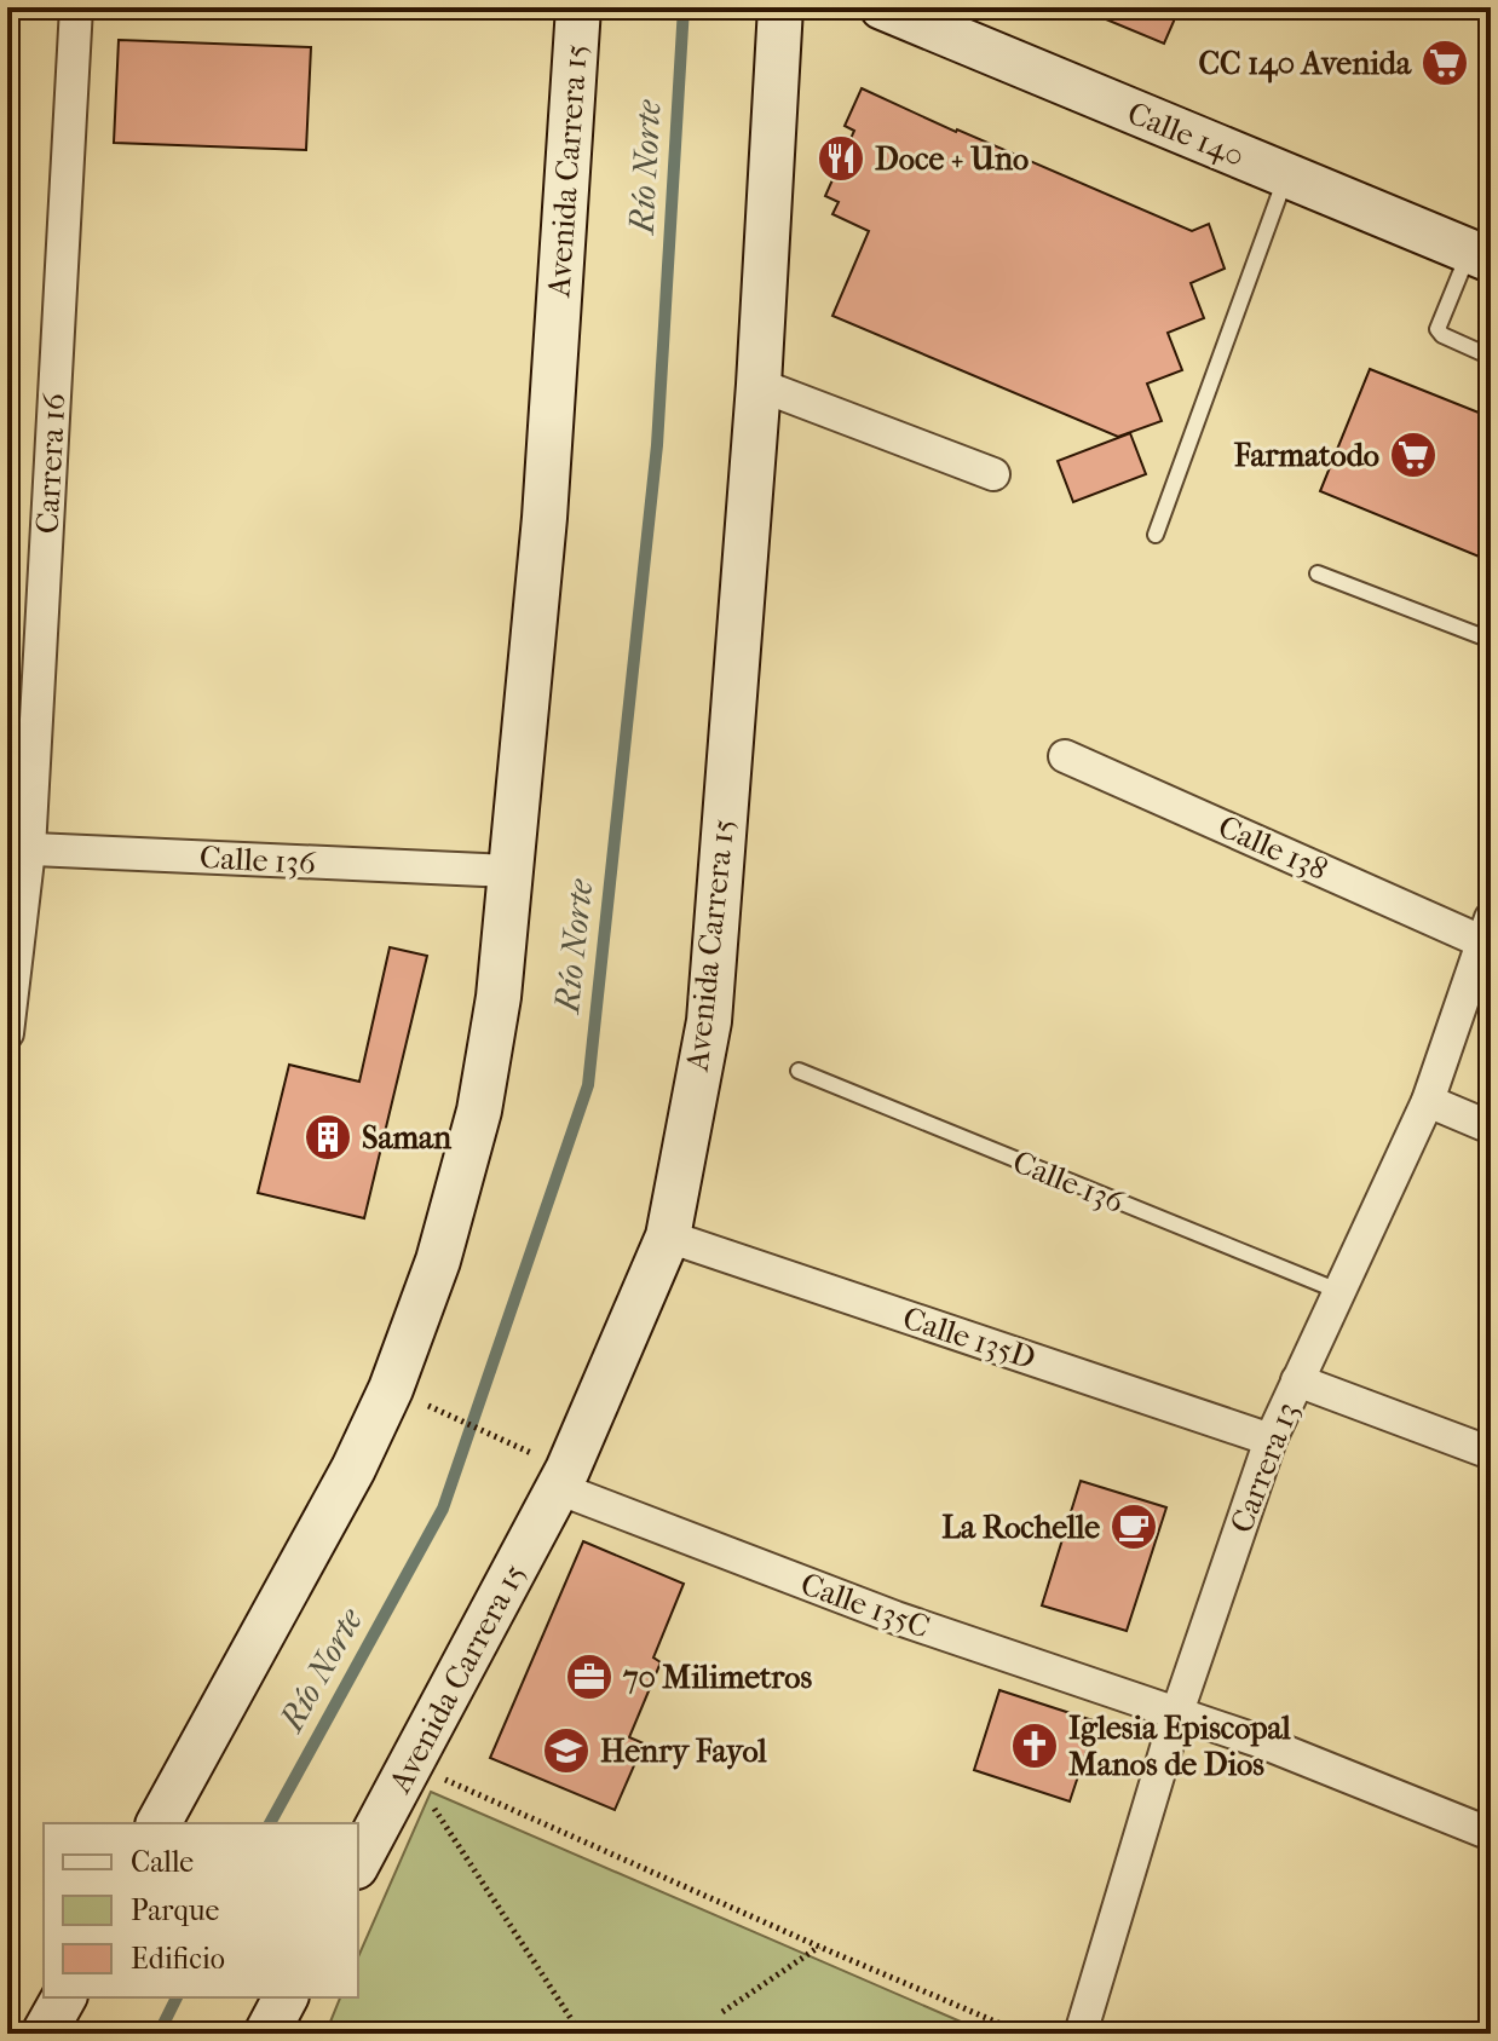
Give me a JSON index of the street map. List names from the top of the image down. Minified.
{"streets":{"main road":["Calle 140","Avenida Carrera 15"],"street":["Carrera 16","Calle 138","Calle 136","Calle 135D","Carrera 13","Calle 135C"]},"crossings":[["Avenida Carrera 15","Calle 136"],["Avenida Carrera 15","Calle 135D"],["Avenida Carrera 15","Calle 135C"],["Carrera 16","Calle 136"],["Calle 138","Carrera 13"],["Calle 136","Carrera 13"],["Calle 135D","Carrera 13"],["Carrera 13","Calle 135C"]],"water":["Río Norte"],"places":{"supermarket":["CC 140 Avenida","Farmatodo"],"restaurant":["Doce + Uno"],"building":["Saman"],"cafe":["La Rochelle"],"office":["70 Milimetros"],"church":["Iglesia Episcopal Manos de Dios"],"school or university":["Henry Fayol"]},"legend":["Calle","Parque","Edificio"]}
